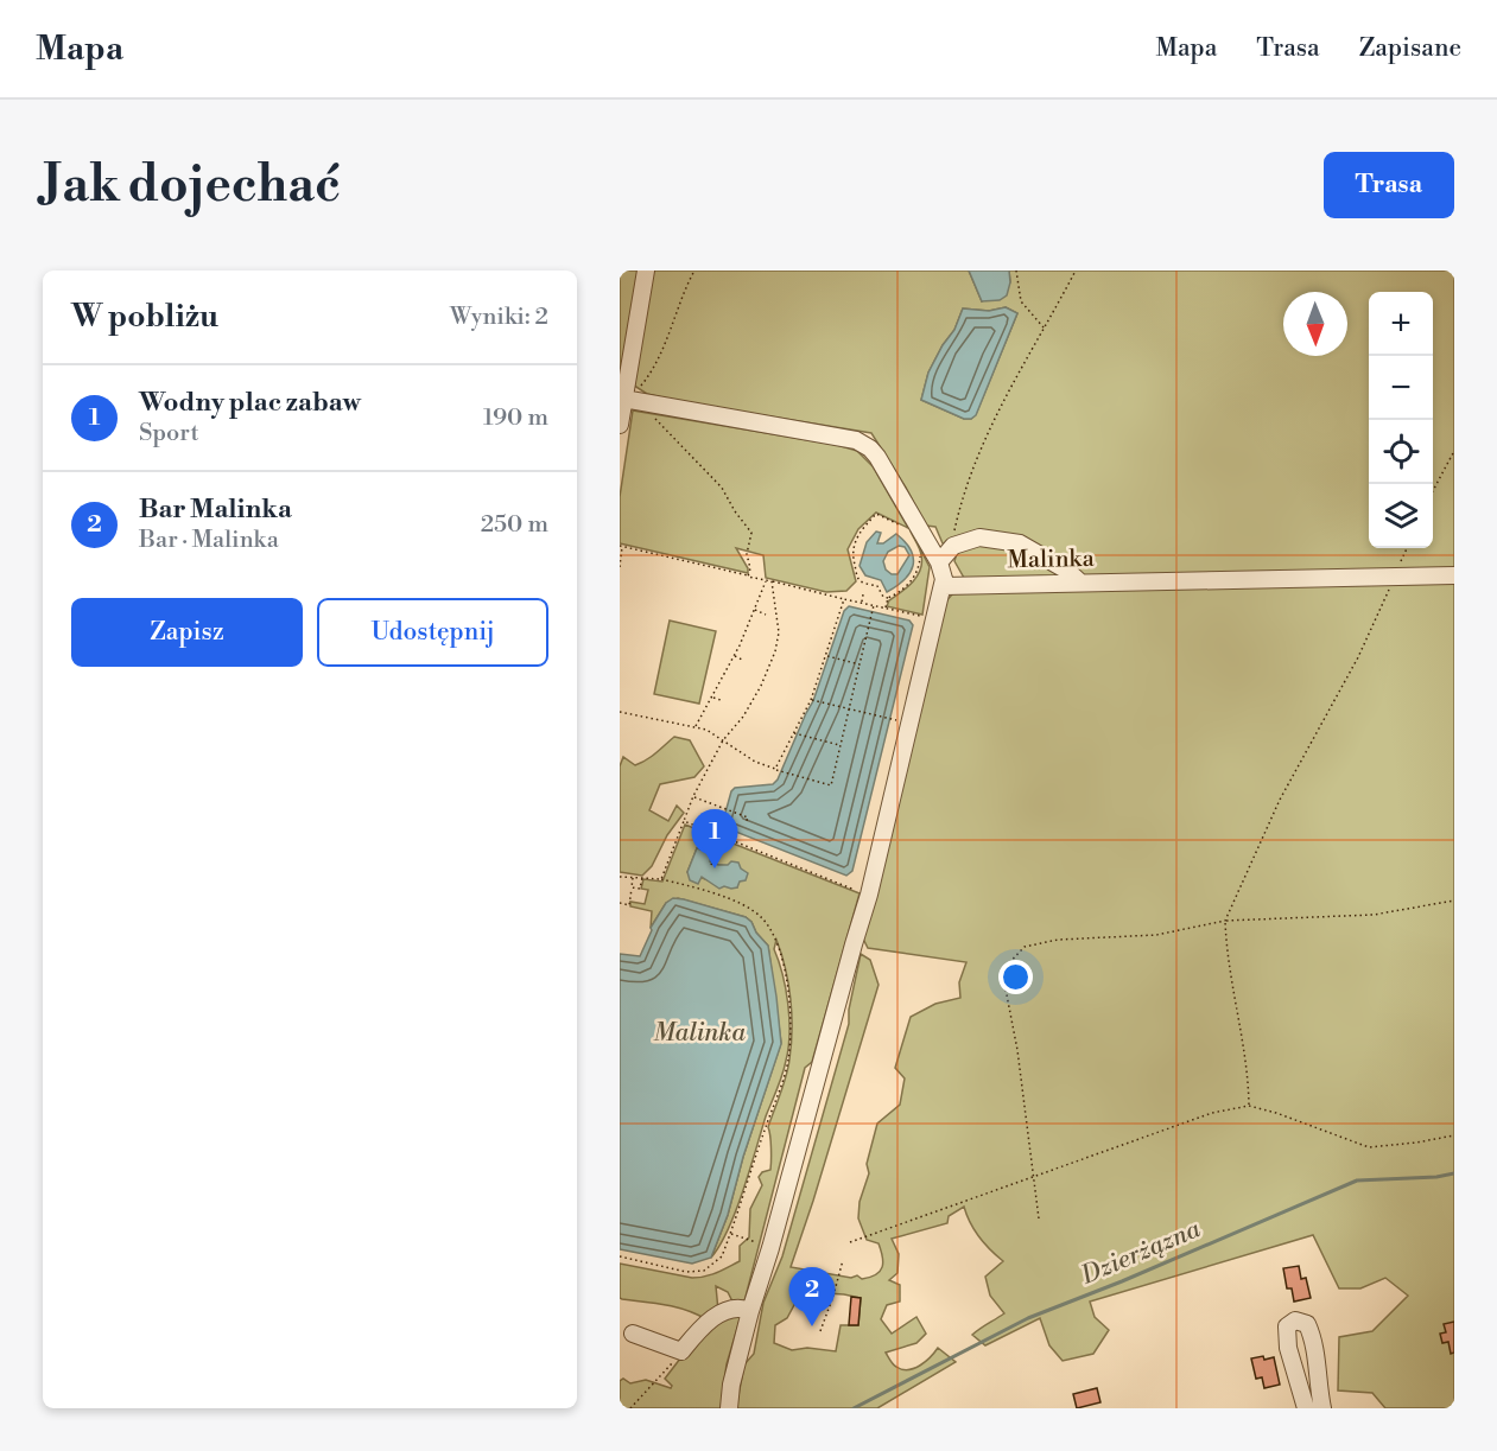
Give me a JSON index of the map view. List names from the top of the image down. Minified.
{"streets":{"street":["Malinka"]},"water":["Malinka","Dzierżązna"],"north":"bottom","page":{"header":"Mapa","nav":["Mapa","Trasa","Zapisane"],"buttons":["Trasa",["Zapisz","Udostępnij"]],"title":"Jak dojechać","heading":["W pobliżu","Wyniki: 2"],"map_buttons":["+","−"],"list":[{"mark":"1","name":"Wodny plac zabaw","note":"Sport","value":"190 m"},{"mark":"2","name":"Bar Malinka","note":"Bar · Malinka","value":"250 m"}],"pins":["1","2"]}}
